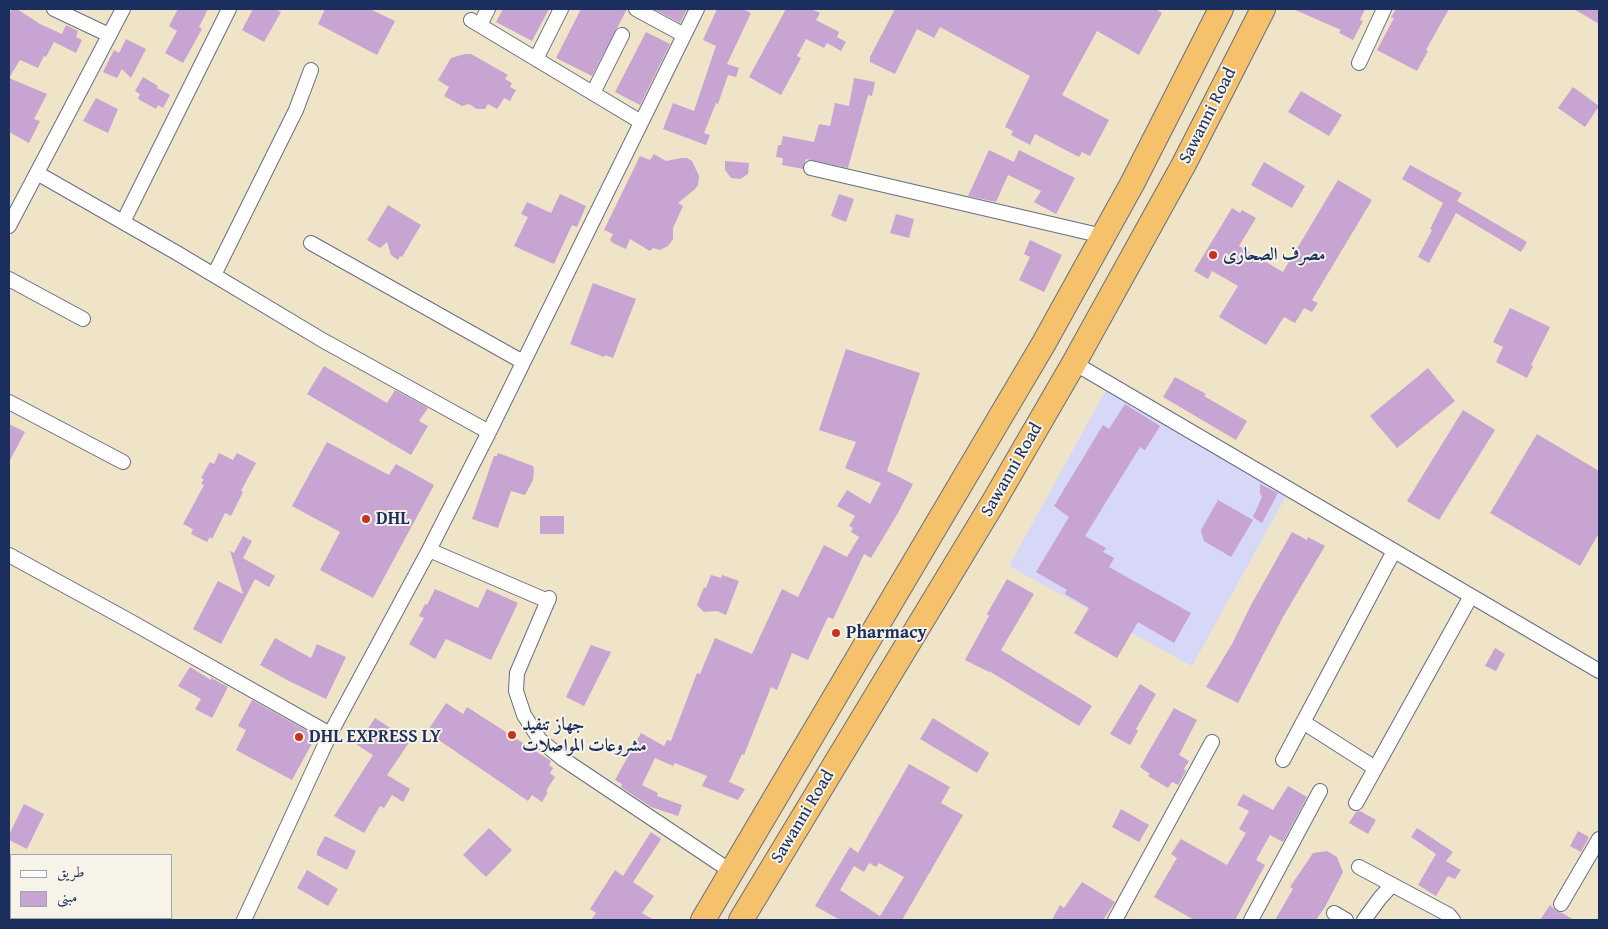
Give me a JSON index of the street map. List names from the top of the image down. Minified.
{"streets":{"highway":["Sawanni Road"]},"places":["مصرف الصحارى","DHL","Pharmacy","جهاز تنفيد مشروعات المواصلات","DHL EXPRESS LY"],"legend":["طريق","مبنى"]}
